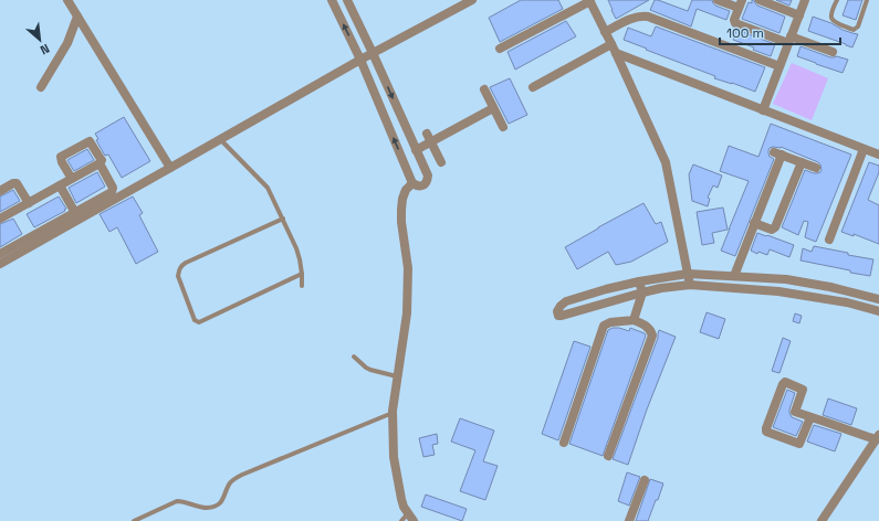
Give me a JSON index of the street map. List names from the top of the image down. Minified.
{"scale_bar":"100 m","north":"bottom right"}
